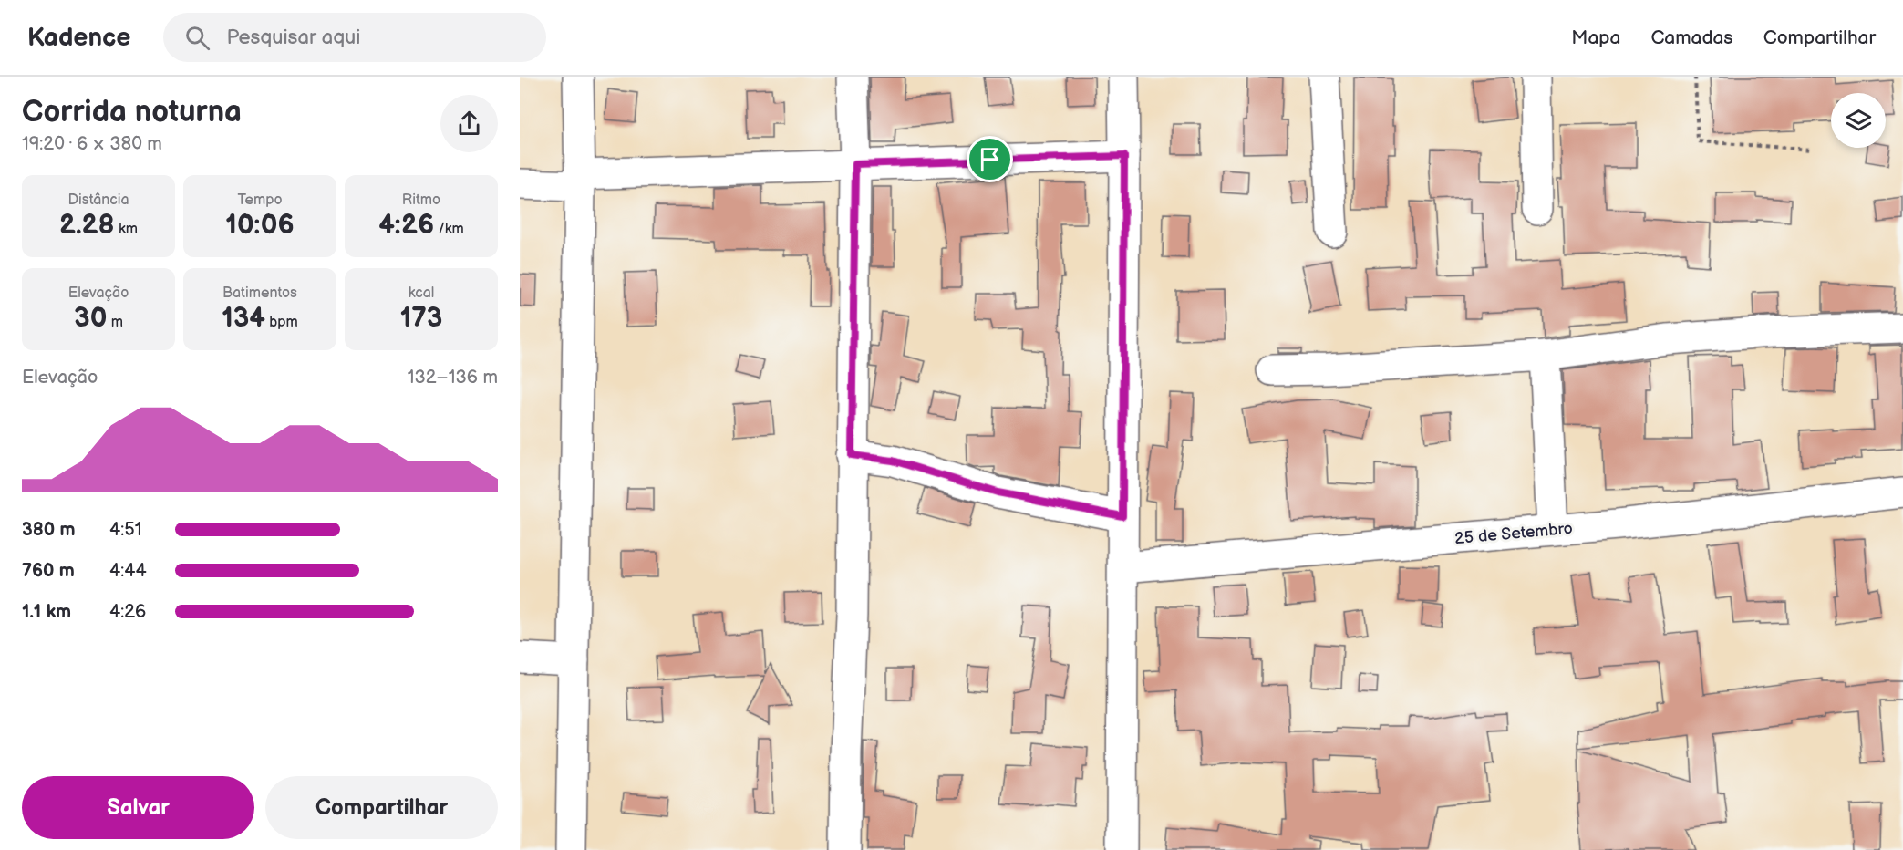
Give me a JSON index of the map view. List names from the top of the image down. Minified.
{"streets":{"street":["25 de Setembro"]},"page":{"header":"Kadence","search":"Pesquisar aqui","nav":["Mapa","Camadas","Compartilhar"],"heading":["Corrida noturna","19:20 · 6 × 380 m"],"stats":[["Distância","2.28 km"],["Tempo","10:06"],["Ritmo","4:26 /km"],["Elevação","30 m"],["Batimentos","134 bpm"],["kcal","173"]],"chart":["Elevação","132–136 m"],"list":[{"name":"380 m","note":"4:51"},{"name":"760 m","note":"4:44"},{"name":"1.1 km","note":"4:26"}],"buttons":["Salvar","Compartilhar"]}}
